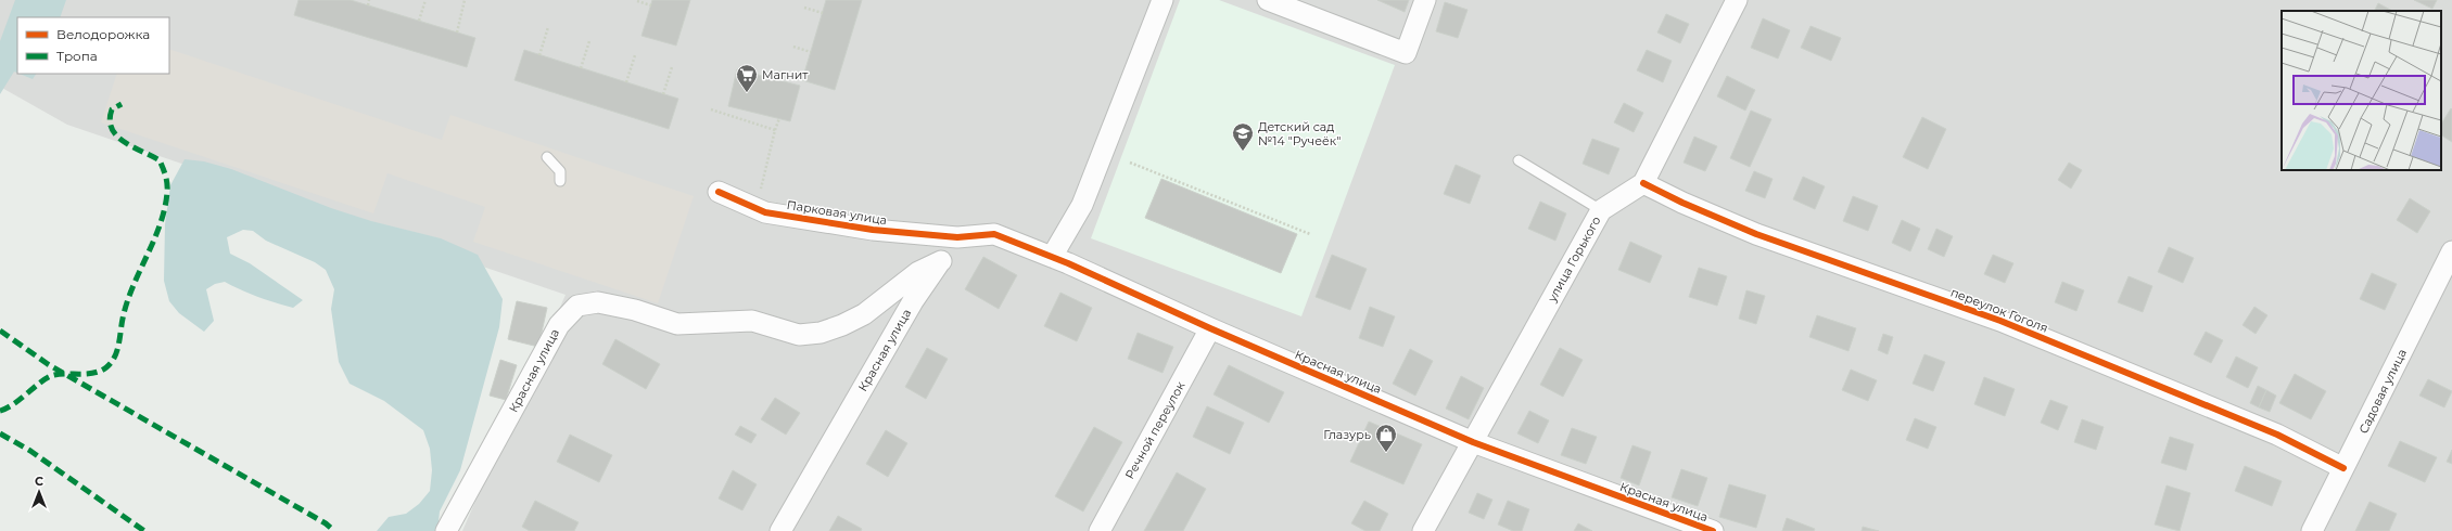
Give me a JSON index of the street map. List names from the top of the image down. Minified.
{"streets":{"street":["Парковая улица","улица Горького","переулок Гоголя","Красная улица","Садовая улица","Речной переулок"]},"crossings":[["Парковая улица","Красная улица"],["улица Горького","переулок Гоголя"],["улица Горького","Красная улица"],["переулок Гоголя","Садовая улица"],["Красная улица","Речной переулок"]],"places":{"supermarket":["Магнит"],"school or university":["Детский сад №14 \"Ручеёк\""],"shop":["Глазурь"]},"legend":["Велодорожка","Тропа"],"north":"top"}
